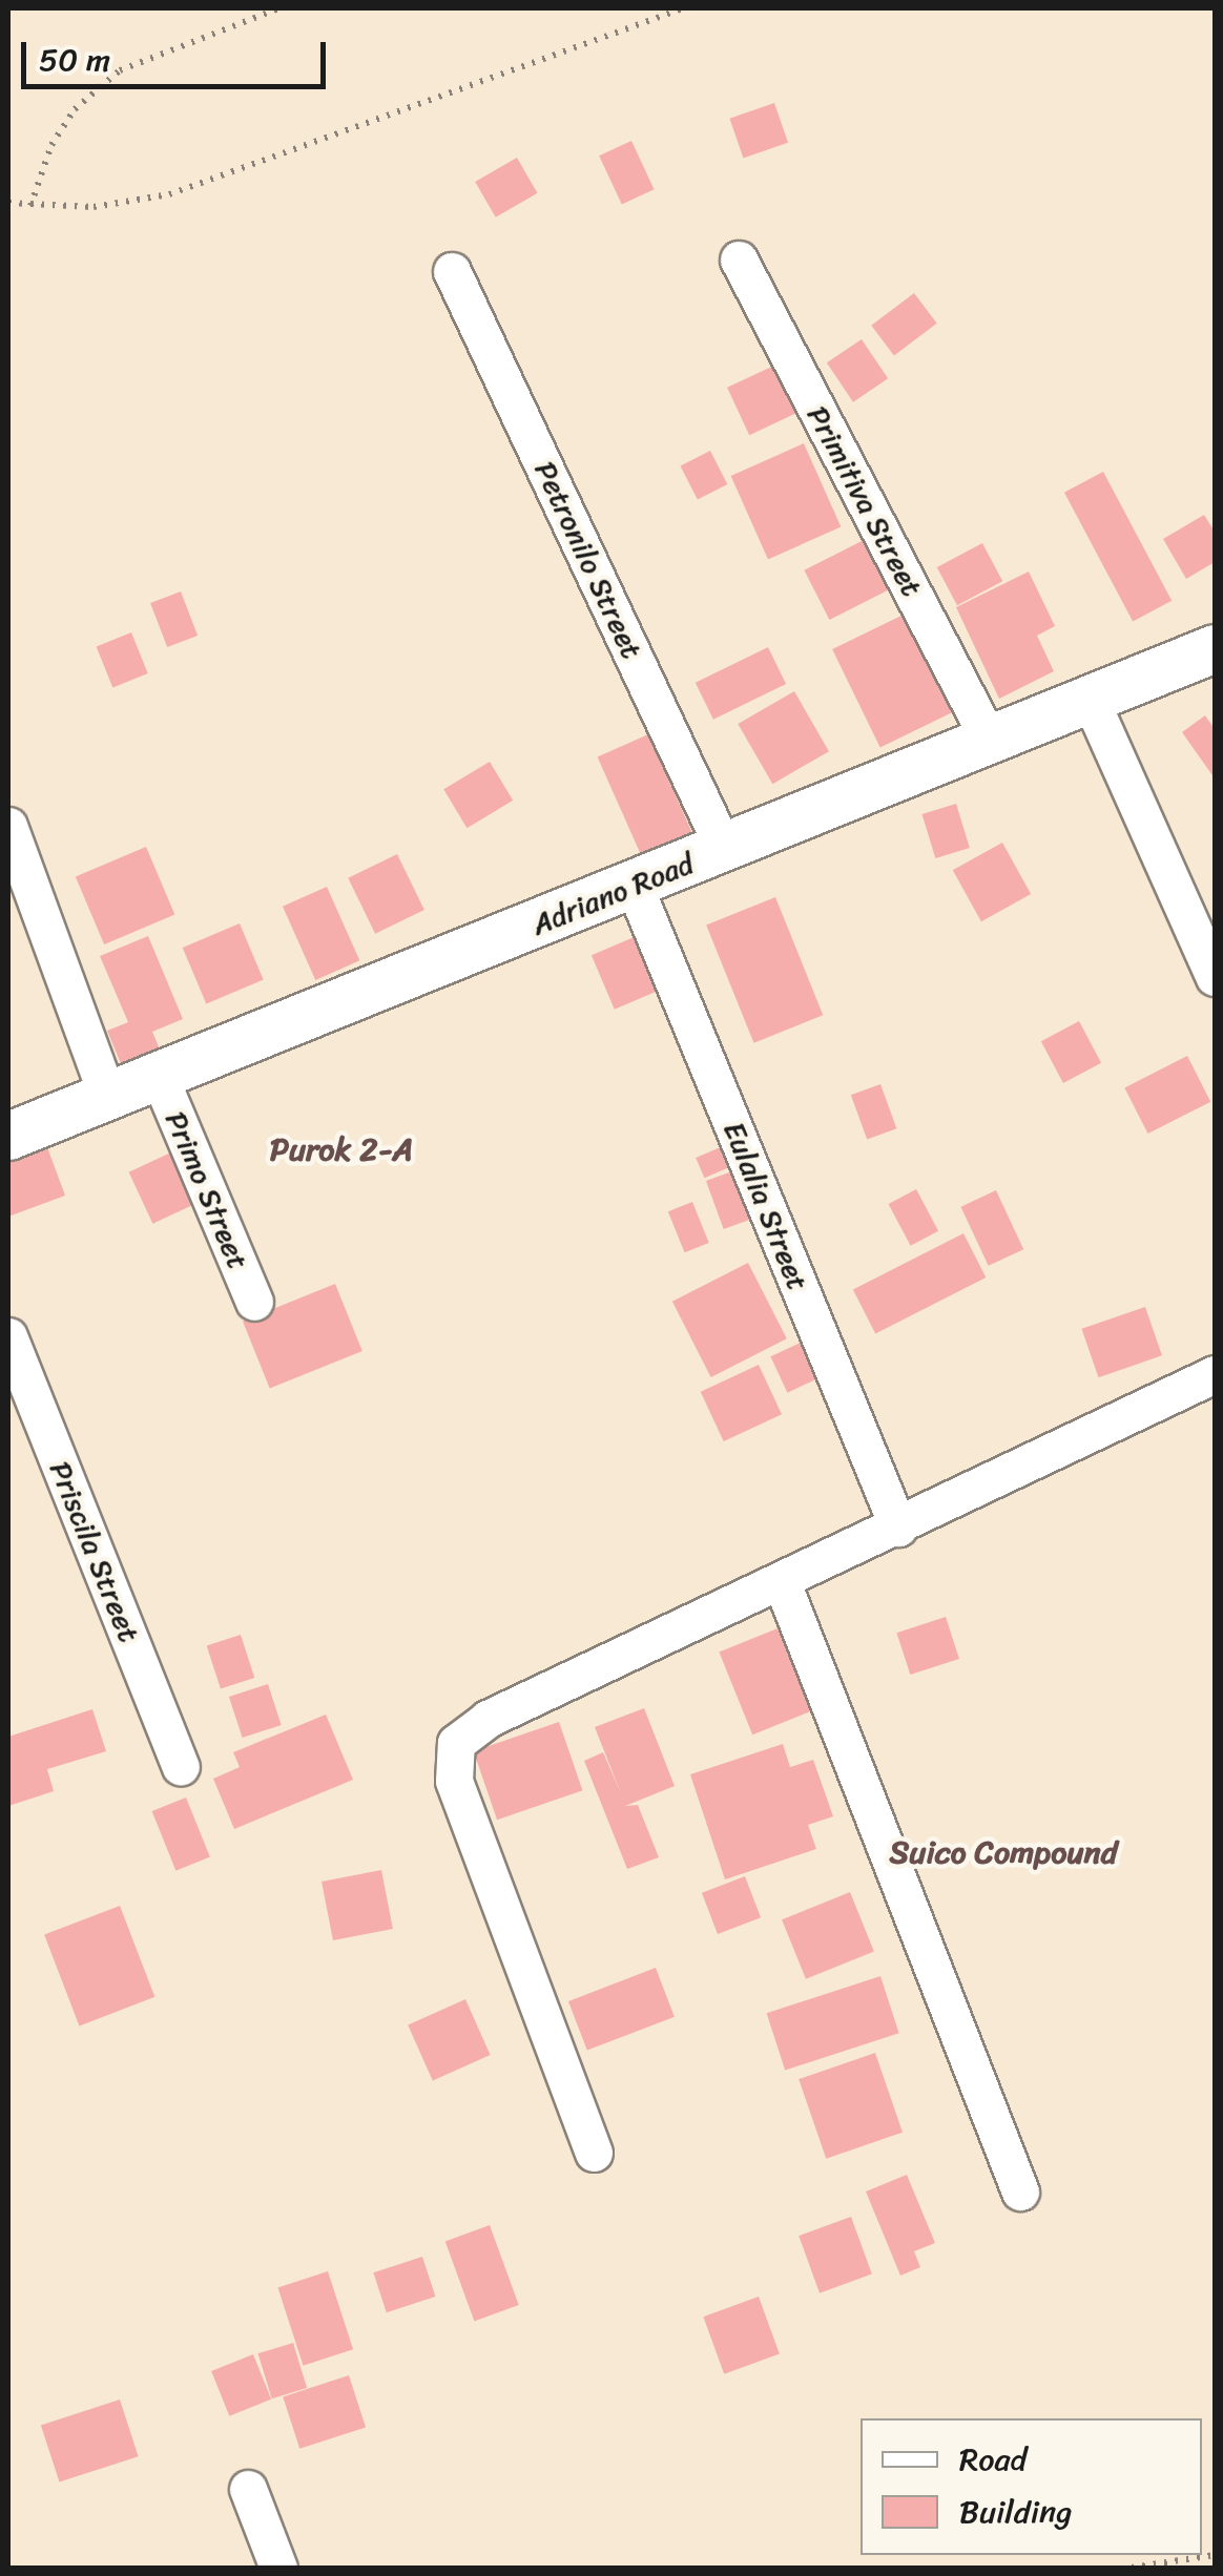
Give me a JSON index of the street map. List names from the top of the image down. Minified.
{"streets":{"street":["Primitiva Street","Petronilo Street","Adriano Road","Primo Street","Eulalia Street","Priscila Street"]},"crossings":[["Primitiva Street","Adriano Road"],["Petronilo Street","Adriano Road"],["Adriano Road","Primo Street"],["Adriano Road","Eulalia Street"]],"districts":["Purok 2-A","Suico Compound"],"legend":["Road","Building"],"scale_bar":"50 m"}
